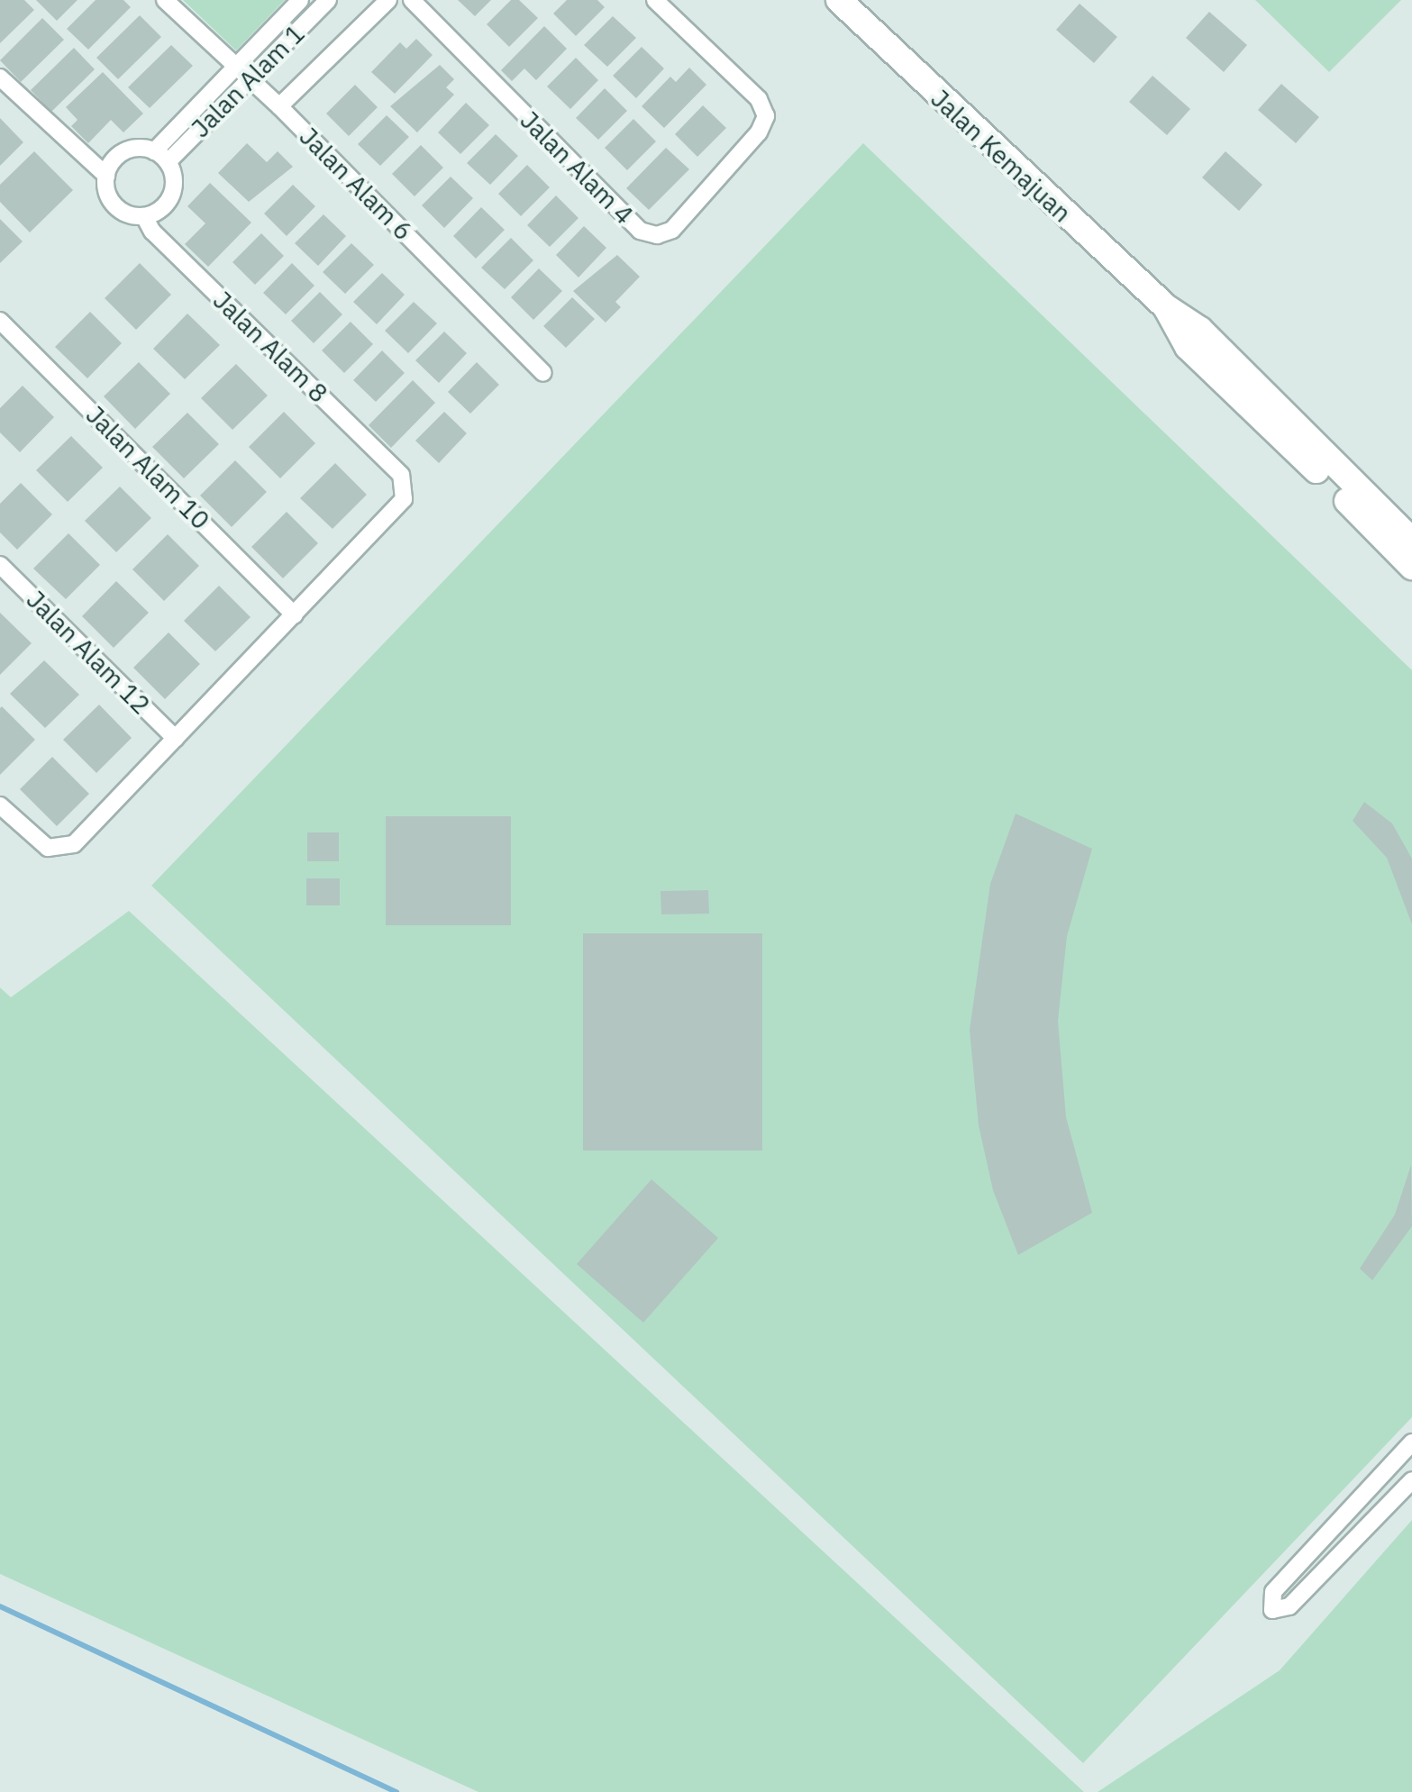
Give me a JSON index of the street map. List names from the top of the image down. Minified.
{"streets":{"street":["Jalan Alam 1","Jalan Kemajuan","Jalan Alam 4","Jalan Alam 6","Jalan Alam 8","Jalan Alam 10","Jalan Alam 12"]},"crossings":[["Jalan Alam 1","Jalan Alam 6"],["Jalan Alam 1","Jalan Alam 8"],["Jalan Alam 8","Jalan Alam 10"]]}
